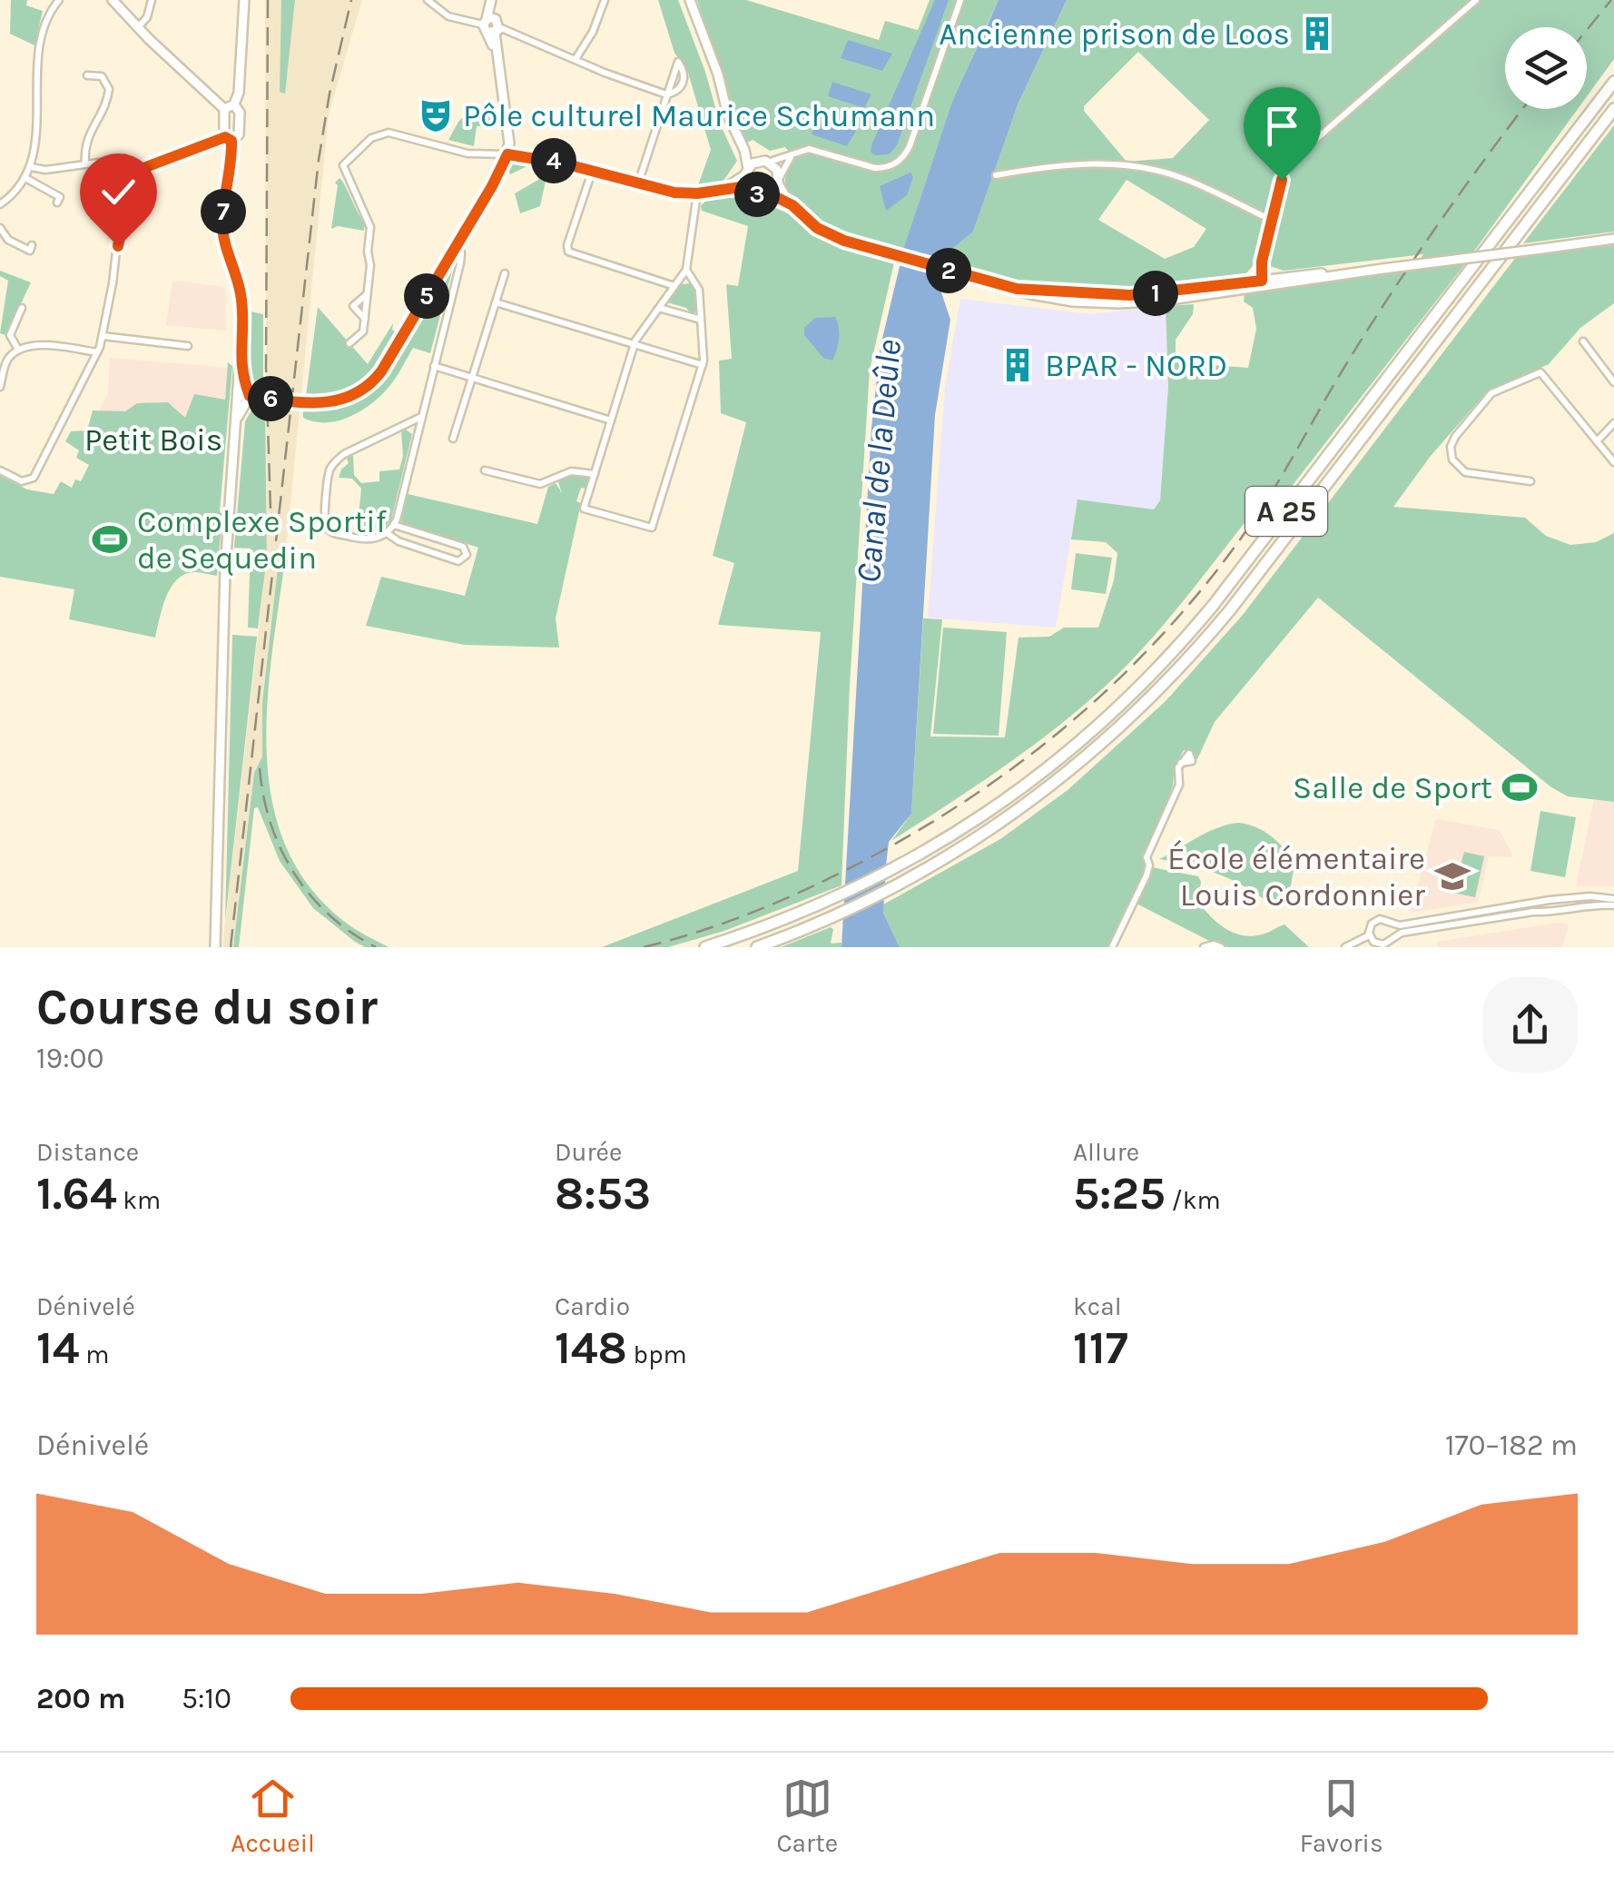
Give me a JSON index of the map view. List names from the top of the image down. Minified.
{"streets":{"highway":["A 25"]},"water":["Canal de la Deûle"],"parks":["Petit Bois"],"places":{"building":["Ancienne prison de Loos","BPAR - NORD"],"theatre":["Pôle culturel Maurice Schumann"],"sports":["Complexe Sportif de Sequedin","Salle de Sport"],"school or university":["École élémentaire Louis Cordonnier"]},"page":{"pins":["4","3","7","2","1","5","6"],"heading":["Course du soir","19:00"],"stats":[["Distance","1.64 km"],["Durée","8:53"],["Allure","5:25 /km"],["Dénivelé","14 m"],["Cardio","148 bpm"],["kcal","117"]],"chart":["Dénivelé","170–182 m"],"list":[{"name":"200 m","note":"5:10"}],"tabs":["Accueil","Carte","Favoris"]}}
